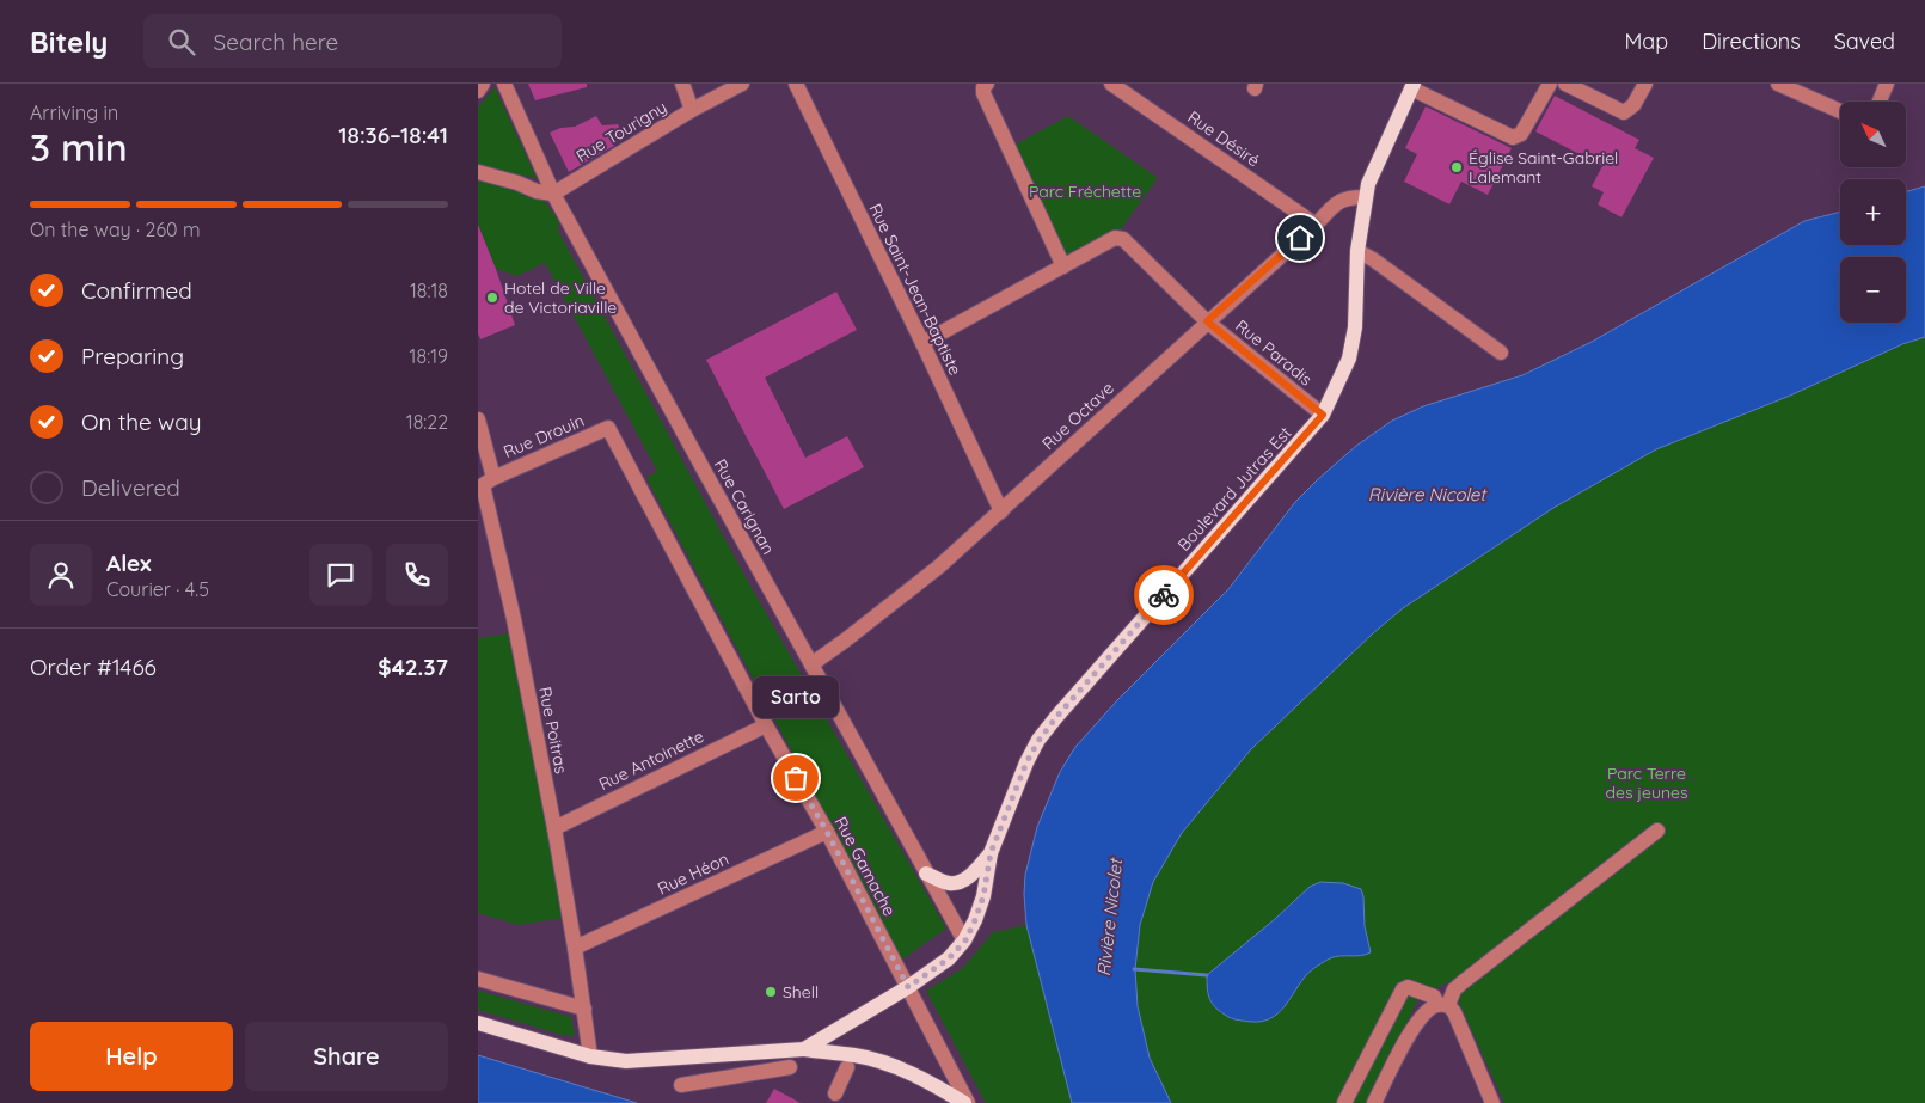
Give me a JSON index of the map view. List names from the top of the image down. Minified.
{"streets":{"main road":["Boulevard Jutras Est"],"street":["Rue Tourigny","Rue Désiré","Rue Saint-Jean-Baptiste","Rue Paradis","Rue Octave","Rue Drouin","Rue Carignan","Rue Poitras","Rue Antoinette","Rue Gamache","Rue Héon"]},"crossings":[["Rue Tourigny","Rue Carignan"],["Rue Désiré","Rue Octave"],["Rue Saint-Jean-Baptiste","Rue Octave"],["Rue Paradis","Rue Octave"],["Rue Paradis","Boulevard Jutras Est"],["Rue Octave","Boulevard Jutras Est"],["Rue Octave","Rue Carignan"],["Rue Drouin","Rue Poitras"],["Rue Drouin","Rue Gamache"],["Boulevard Jutras Est","Rue Carignan"],["Boulevard Jutras Est","Rue Gamache"],["Rue Poitras","Rue Antoinette"],["Rue Poitras","Rue Héon"],["Rue Antoinette","Rue Gamache"],["Rue Gamache","Rue Héon"]],"water":["Rivière Nicolet"],"parks":["Parc Fréchette","Parc Terre des jeunes"],"places":["Église Saint-Gabriel Lalemant","Hotel de Ville de Victoriaville","Sarto","Shell"],"north":"top left","page":{"header":"Bitely","search":"Search here","nav":["Map","Directions","Saved"],"heading":["3 min","Arriving in","18:36–18:41"],"panel":["Alex","Courier · 4.5","Order #1466","$42.37"],"map_buttons":["+","−"],"bar":"On the way · 260 m","list":[["Confirmed","18:18"],["Preparing","18:19"],["On the way","18:22"],"Delivered"],"bubble":"Sarto","buttons":["Help","Share"]}}
